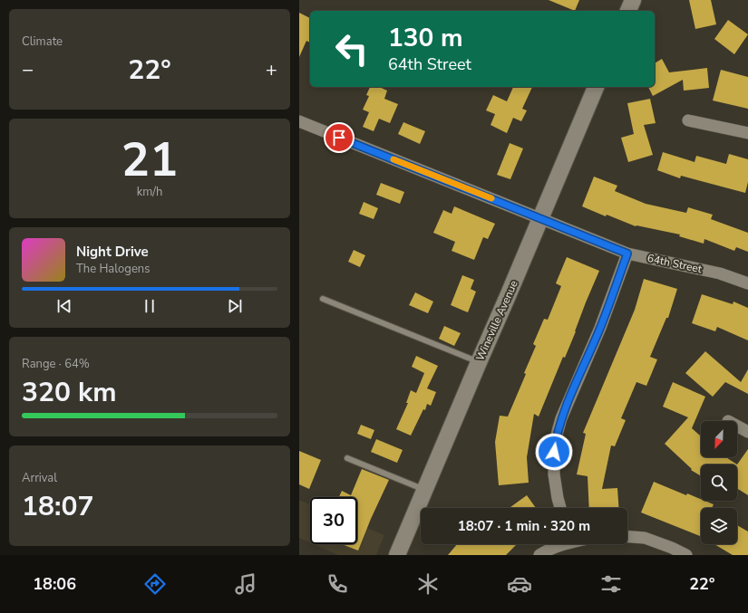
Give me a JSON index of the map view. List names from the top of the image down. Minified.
{"streets":{"street":["64th Street","Wineville Avenue"]},"crossings":[["64th Street","Wineville Avenue"]],"north":"bottom left","page":{"tile":["Climate",["21","km/h"],["Range · 64%","320 km"],["Arrival","18:07"]],"turn":["130 m","64th Street"],"heat":["−","22°","+"],"song":["Night Drive","The Halogens"],"limit":"30","trip":"18:07 · 1 min · 320 m","tabs":["18:06","22°"]}}
